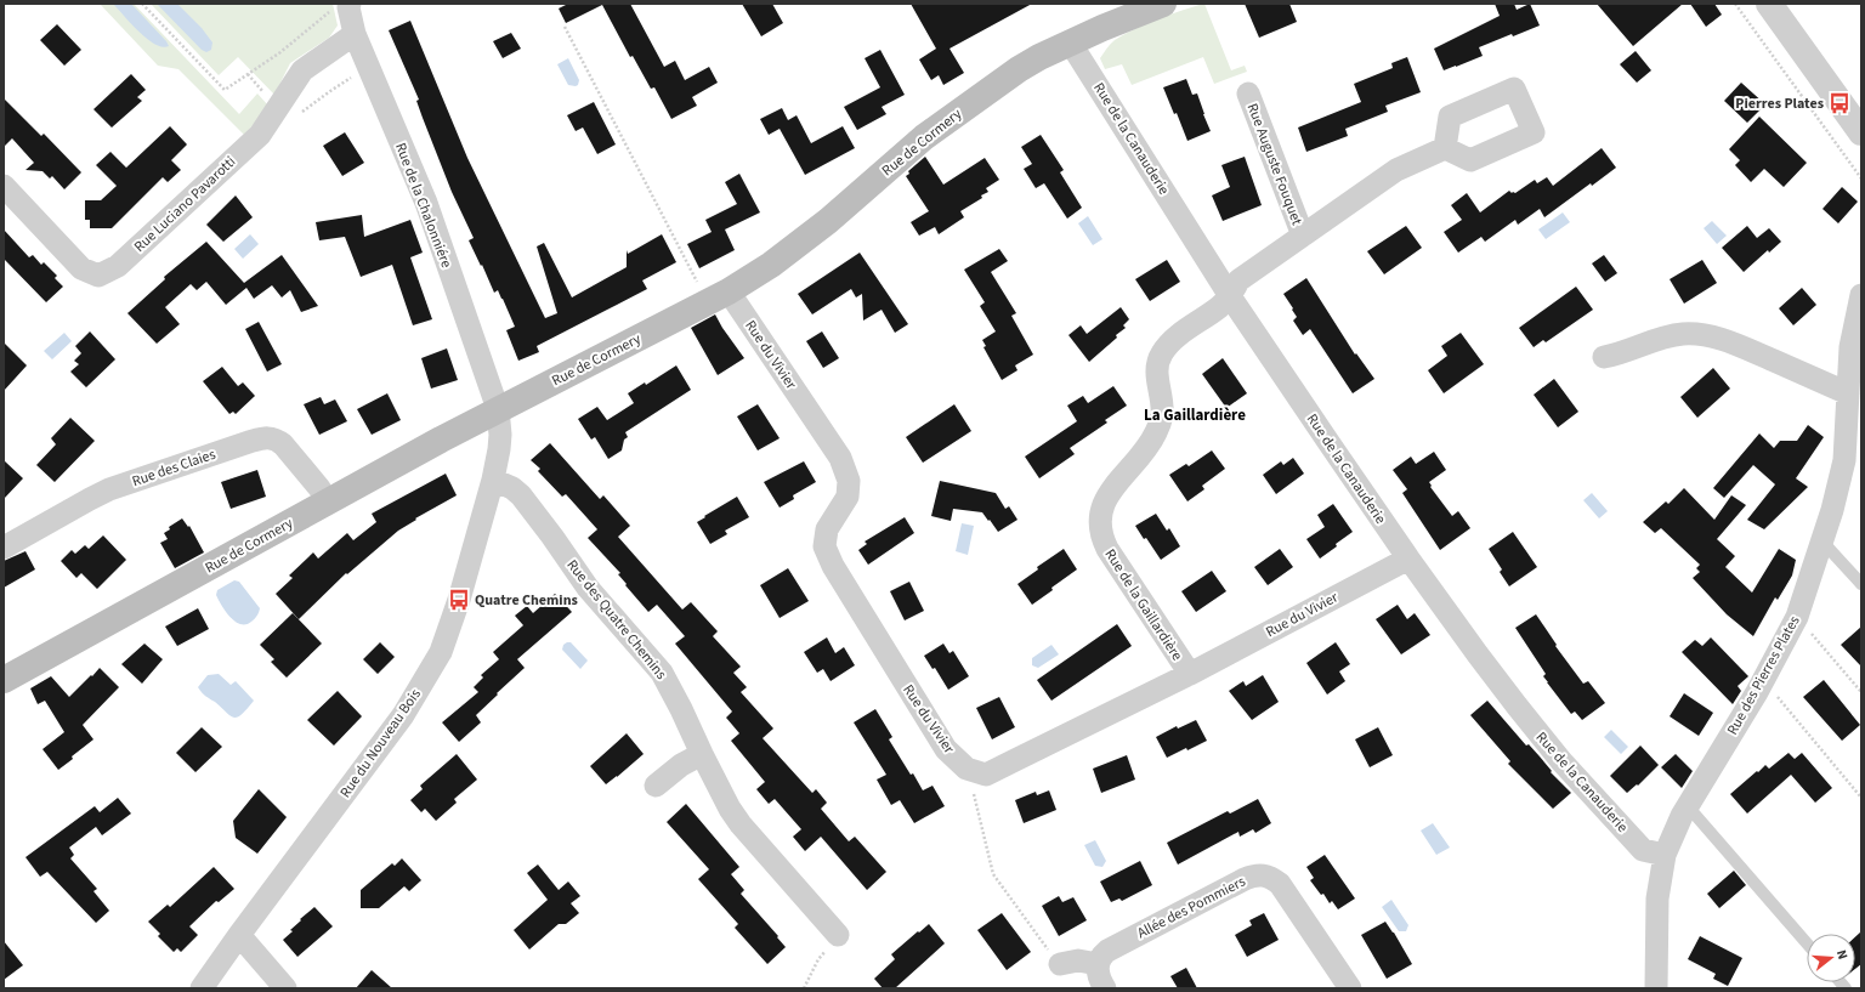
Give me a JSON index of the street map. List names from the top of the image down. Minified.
{"streets":{"main road":["Rue de Cormery"],"street":["Rue de la Canauderie","Rue Auguste Fouquet","Rue Luciano Pavarotti","Rue de la Chalonniére","Rue du Vivier","Rue des Claies","Rue de la Gaillardière","Rue des Quatre Chemins","Rue des Pierres Plates","Rue du Nouveau Bois","Allée des Pommiers"]},"crossings":[["Rue de la Canauderie","Rue de Cormery"],["Rue de la Canauderie","Rue Auguste Fouquet"],["Rue de la Canauderie","Rue du Vivier"],["Rue de la Canauderie","Rue de la Gaillardière"],["Rue de la Canauderie","Rue des Pierres Plates"],["Rue de Cormery","Rue de la Chalonniére"],["Rue de Cormery","Rue du Vivier"],["Rue de Cormery","Rue des Claies"],["Rue de Cormery","Rue du Nouveau Bois"],["Rue Auguste Fouquet","Rue de la Gaillardière"],["Rue Luciano Pavarotti","Rue de la Chalonniére"],["Rue de la Chalonniére","Rue du Nouveau Bois"],["Rue du Vivier","Rue de la Gaillardière"],["Rue des Quatre Chemins","Rue du Nouveau Bois"]],"districts":["La Gaillardière"],"places":{"bus stop":["Pierres Plates","Quatre Chemins"]},"north":"right"}
